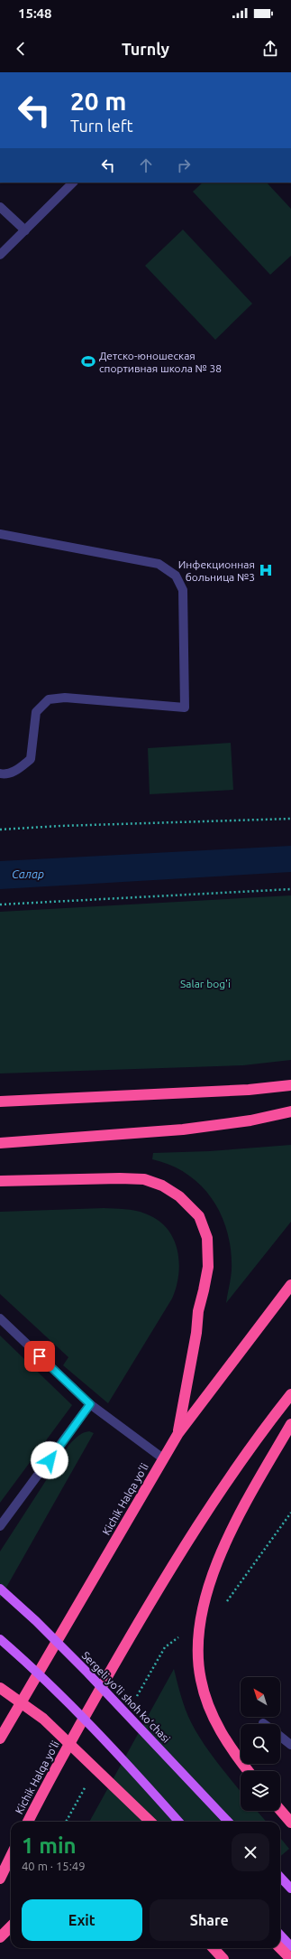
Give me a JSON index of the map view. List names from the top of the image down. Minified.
{"streets":{"highway":["Kichik Halqa yo'li"],"main road":["Sergeli yo‘li shoh ko‘chasi"]},"water":["Салар"],"parks":["Salar bog'i"],"places":{"sports":["Детско-юношеская спортивная школа № 38"],"hospital":["Инфекционная больница №3"]},"north":"top left","page":{"status":"15:48","header":"Turnly","turn":["20 m","Turn left"],"heading":["1 min","40 m · 15:49"],"buttons":["Exit","Share"]}}
